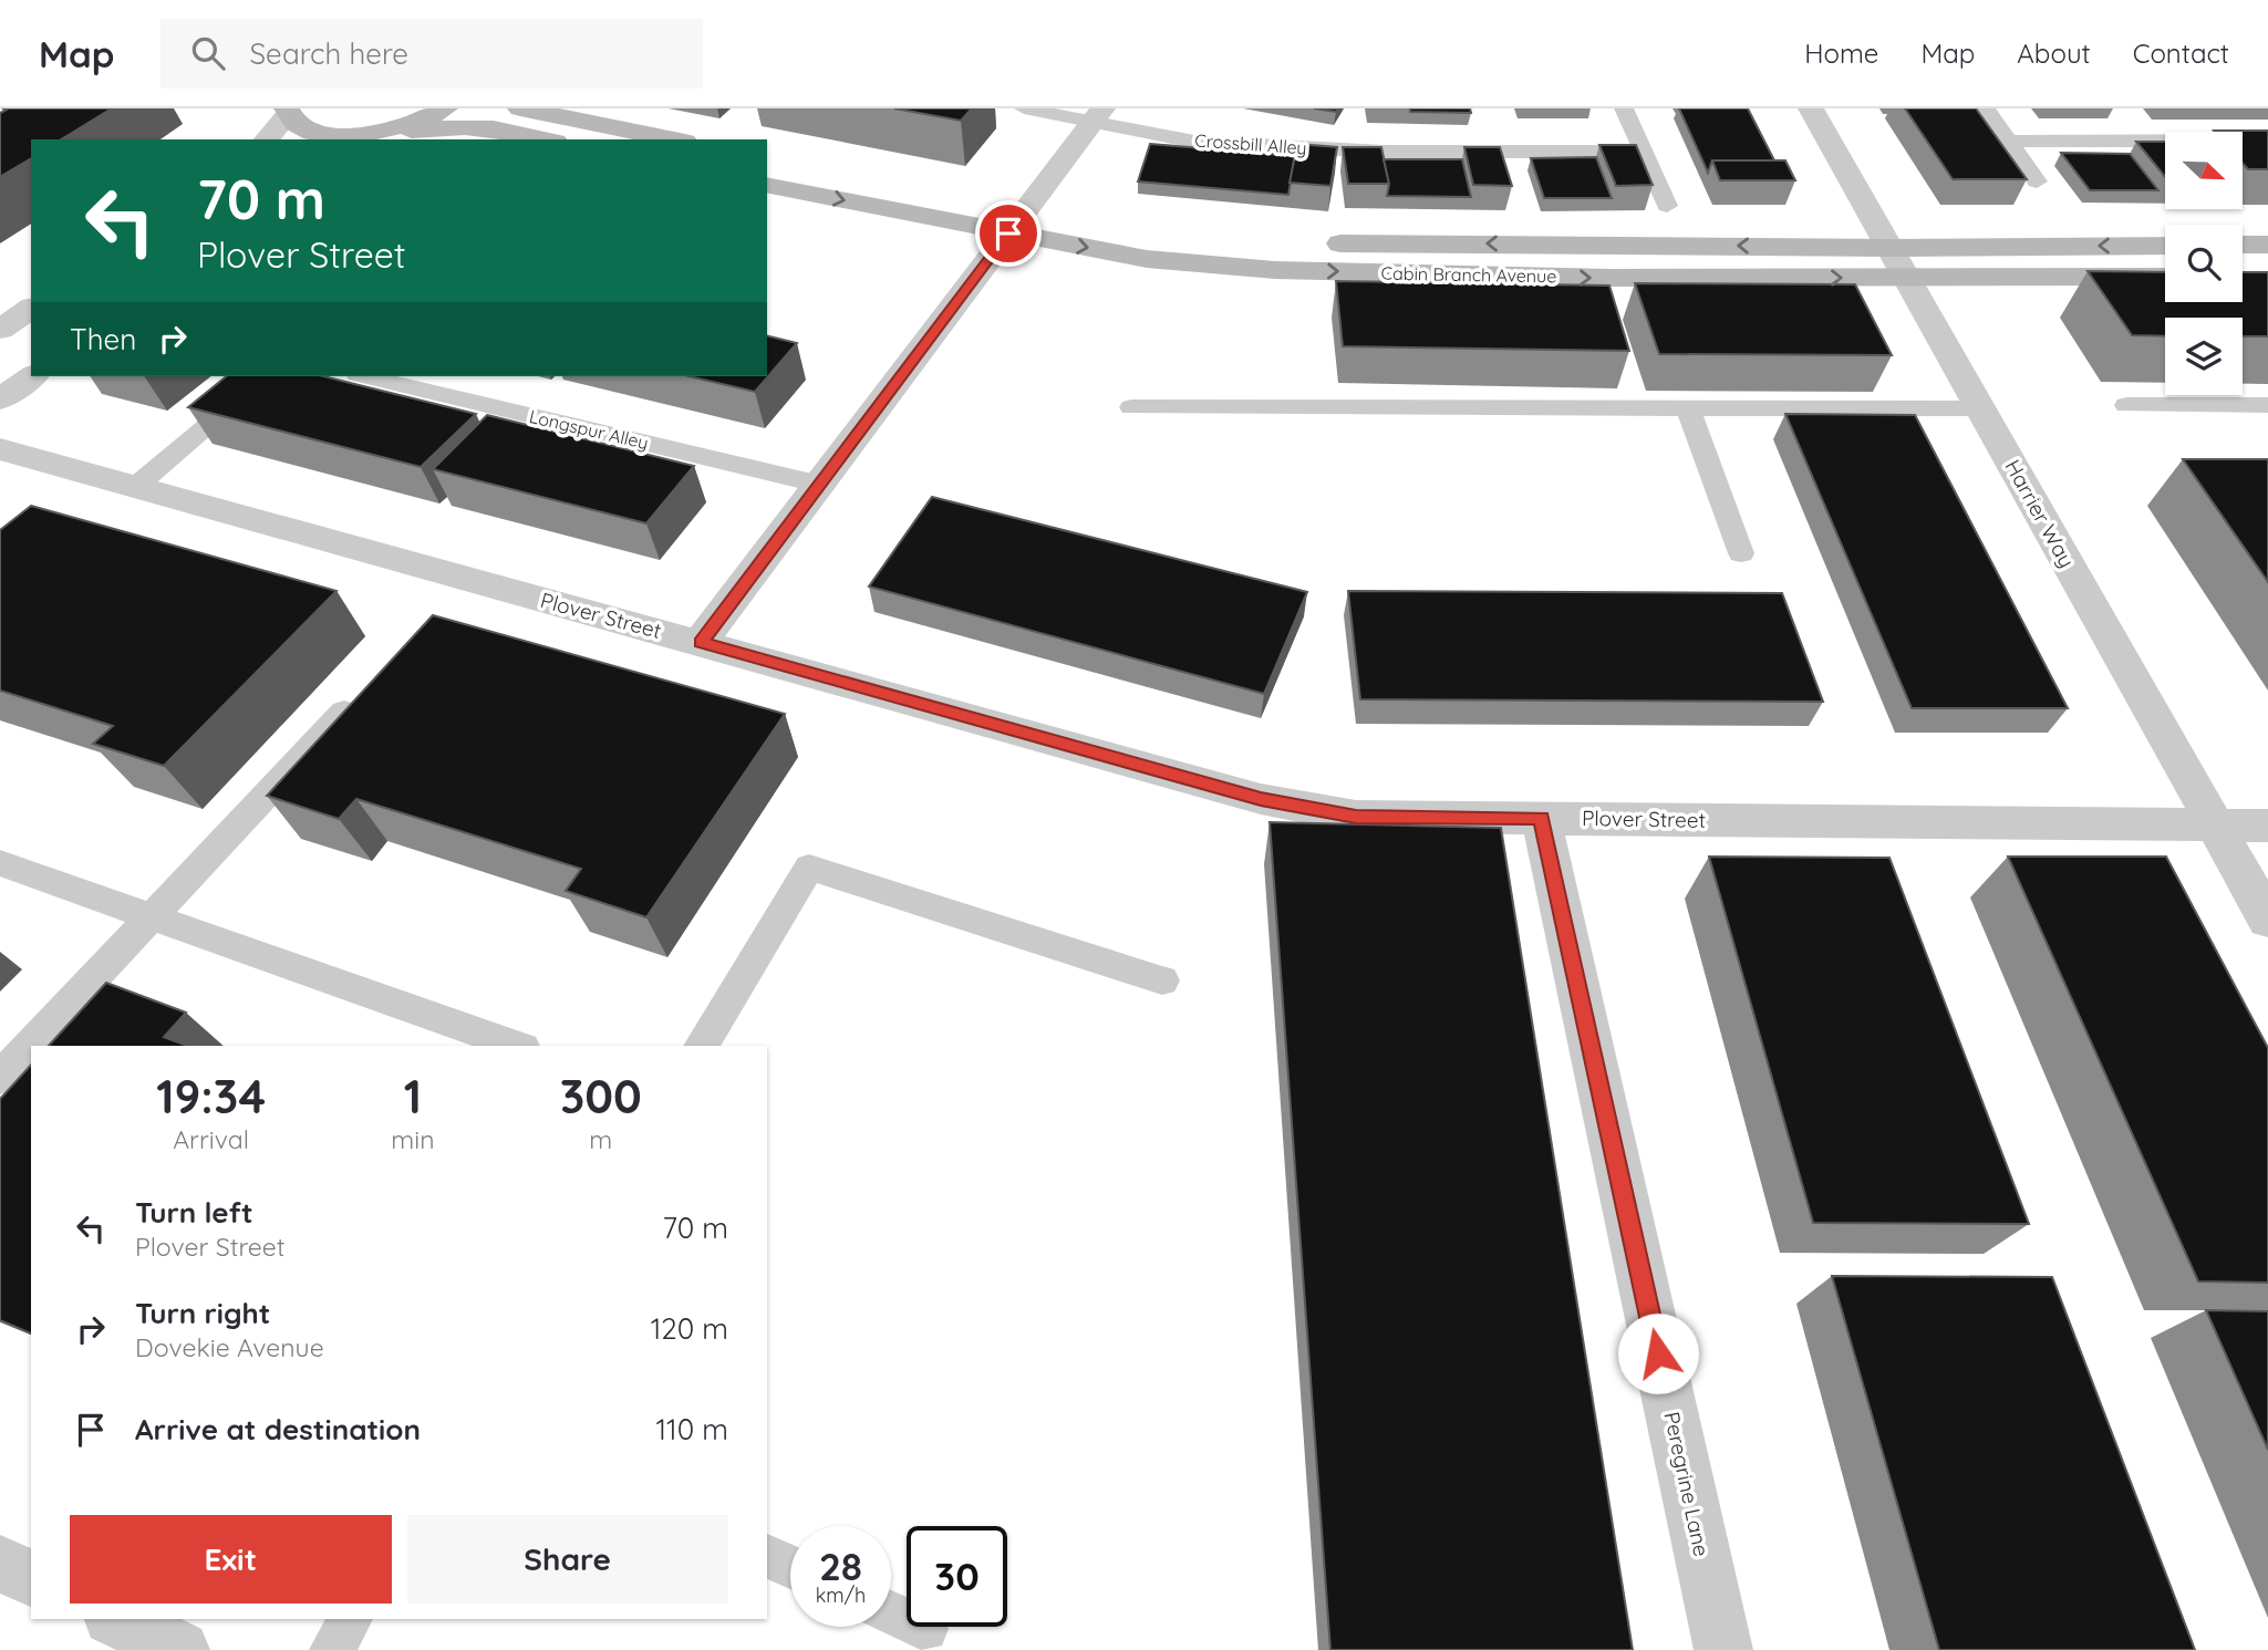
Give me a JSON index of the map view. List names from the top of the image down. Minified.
{"streets":{"street":["Cabin Branch Avenue","Harrier Way","Plover Street","Peregrine Lane"],"lane":["Crossbill Alley","Longspur Alley"]},"crossings":[["Cabin Branch Avenue","Harrier Way"],["Harrier Way","Plover Street"],["Plover Street","Peregrine Lane"]],"north":"bottom right","page":{"header":"Map","search":"Search here","nav":["Home","Map","About","Contact"],"turn":["70 m","Plover Street"],"then":"Then","eta":["19:34","Arrival","1","min","300","m"],"list":[{"name":"Turn left","note":"Plover Street","value":"70 m"},{"name":"Turn right","note":"Dovekie Avenue","value":"120 m"},{"name":"Arrive at destination","value":"110 m"}],"buttons":["Exit","Share"],"speed":"28 km/h","limit":"30"}}
